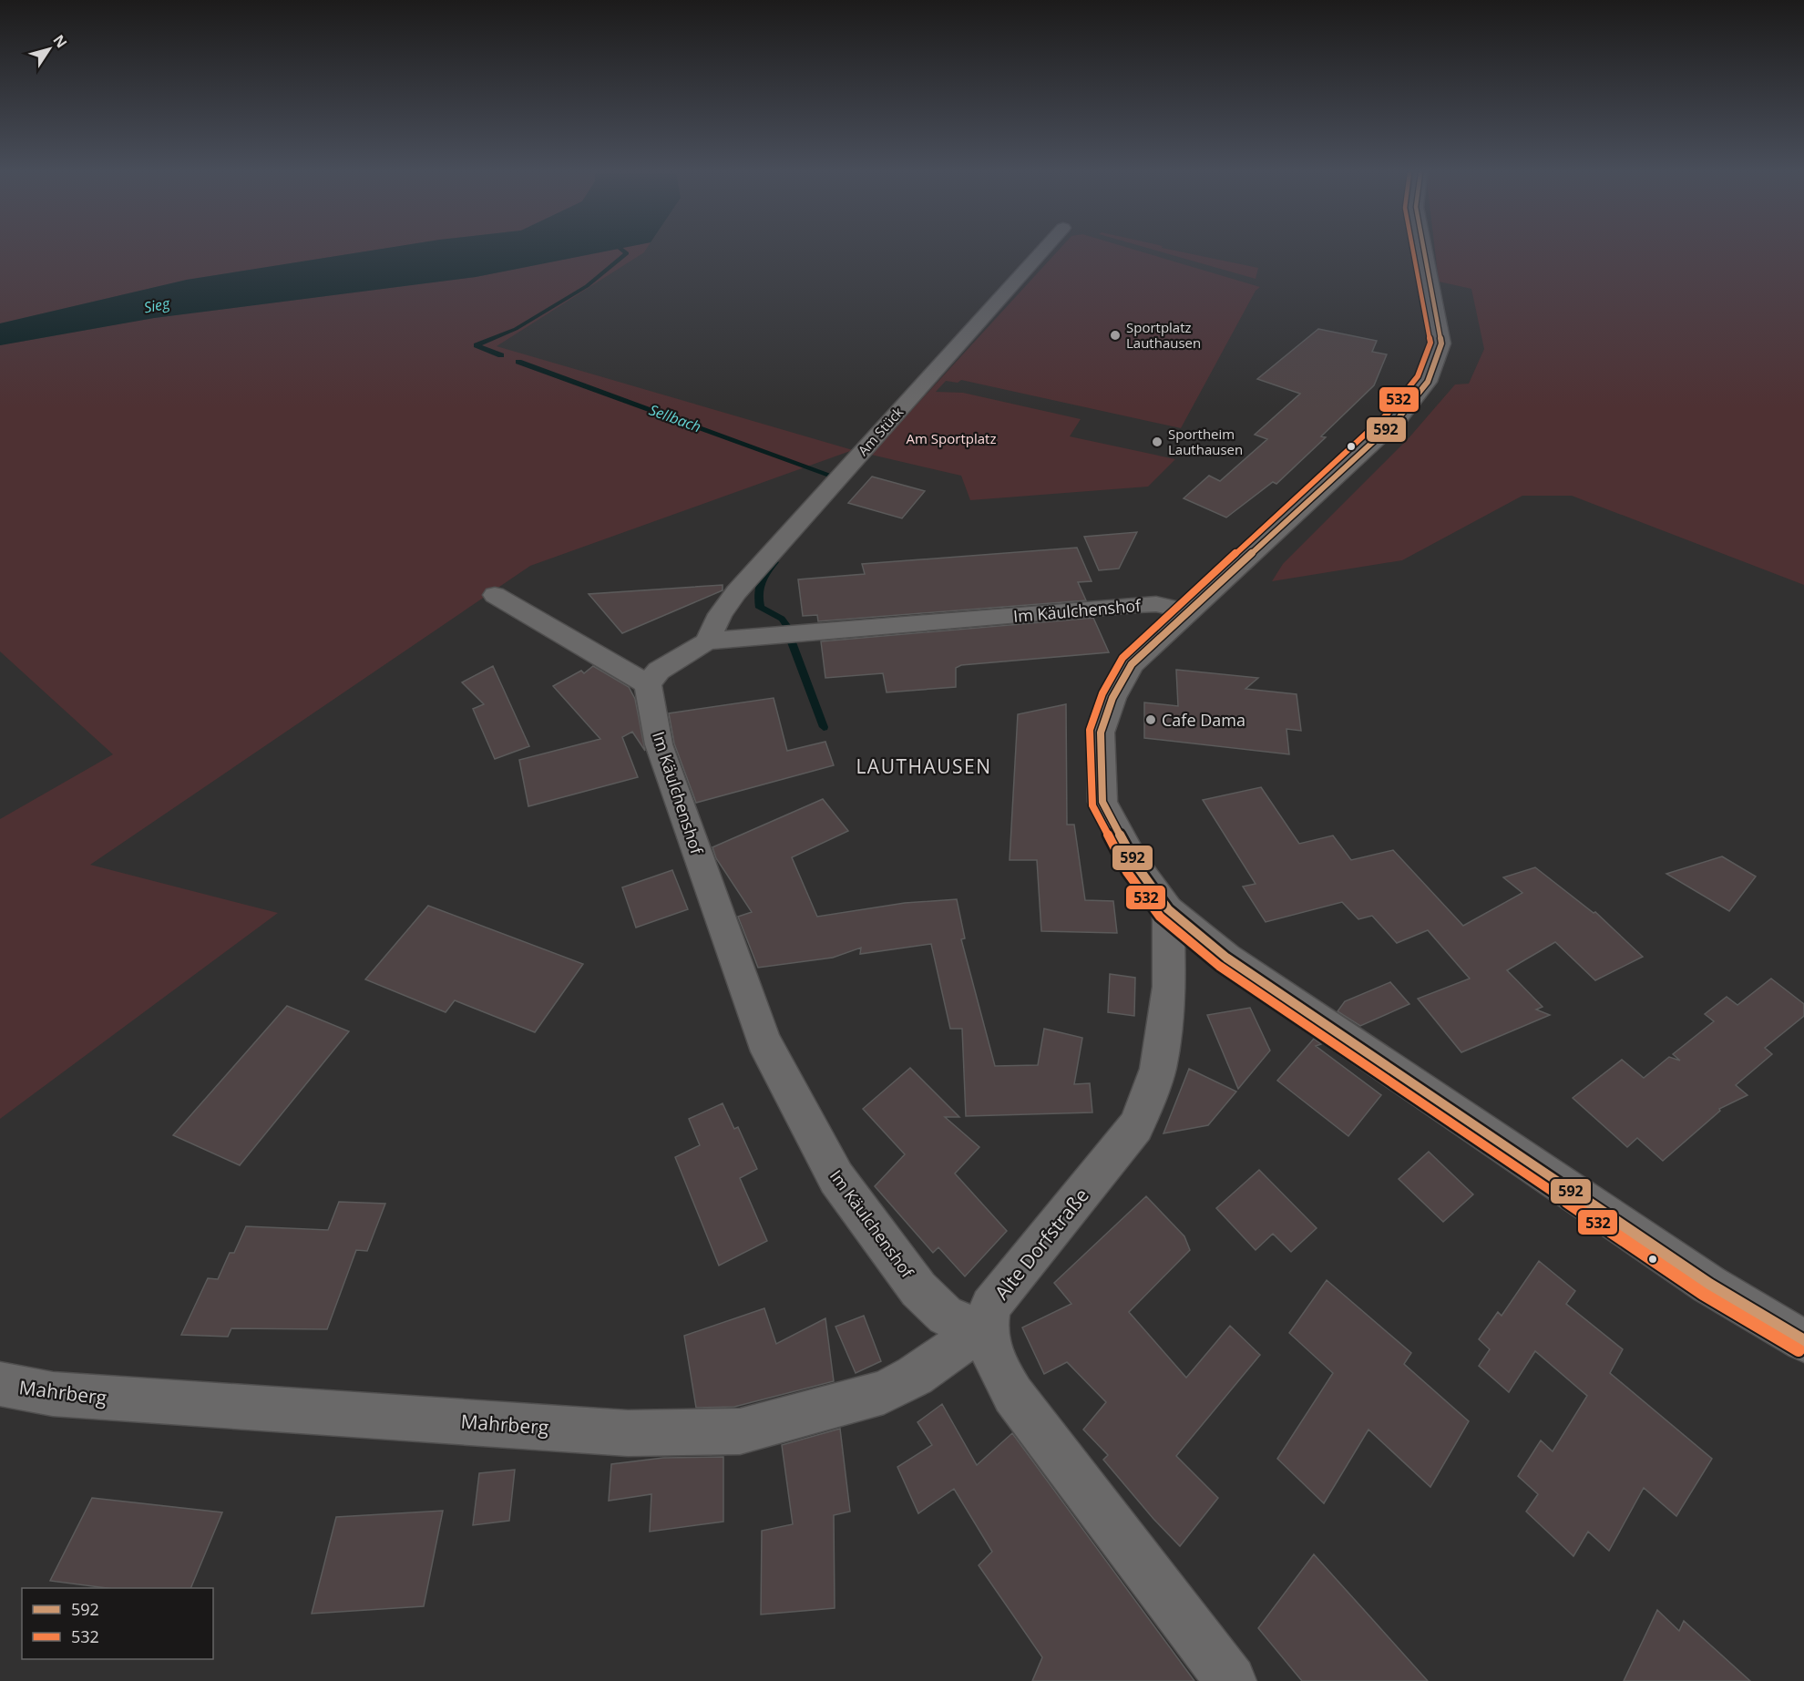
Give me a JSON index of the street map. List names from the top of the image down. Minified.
{"streets":{"street":["Am Stück","Im Käulchenshof","Alte Dorfstraße","Mahrberg"]},"crossings":[["Am Stück","Im Käulchenshof"],["Im Käulchenshof","Alte Dorfstraße"],["Im Käulchenshof","Mahrberg"],["Alte Dorfstraße","Mahrberg"]],"districts":["LAUTHAUSEN"],"water":["Sieg","Sellbach"],"parks":["Am Sportplatz"],"places":["Sportplatz Lauthausen","Sportheim Lauthausen","Cafe Dama"],"lines":["transit line 592","transit line 532"],"legend":["592","532"],"north":"top right"}
